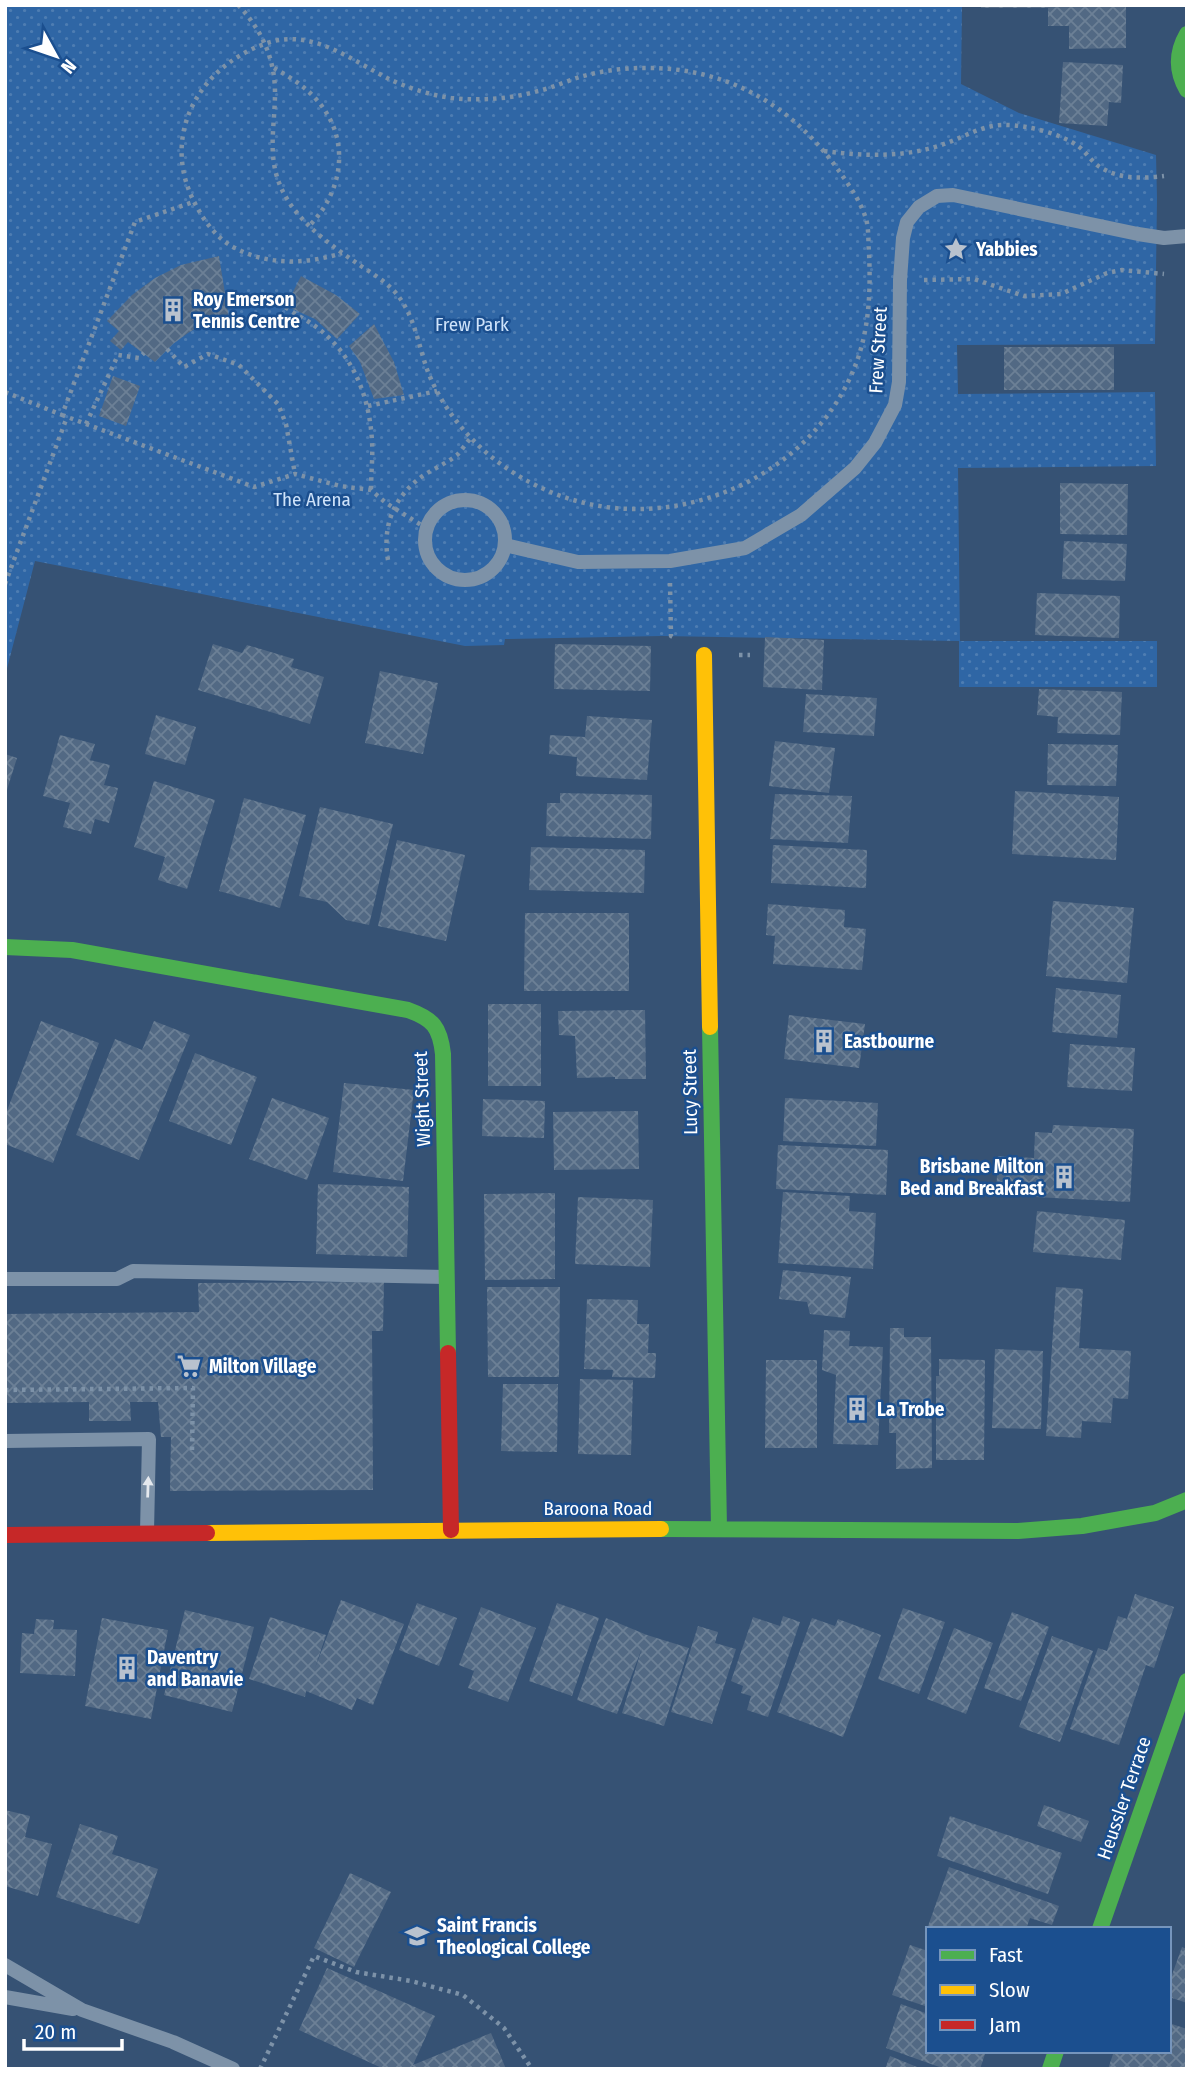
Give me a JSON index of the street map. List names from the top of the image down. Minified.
{"streets":{"street":["Lucy Street","Wight Street","Baroona Road","Heussler Terrace"],"lane":["Frew Street"]},"crossings":[["Lucy Street","Baroona Road"],["Wight Street","Baroona Road"]],"parks":["Frew Park","The Arena"],"places":{"place":["Yabbies"],"building":["Roy Emerson Tennis Centre","Eastbourne","Brisbane Milton Bed and Breakfast","La Trobe","Daventry and Banavie"],"supermarket":["Milton Village"],"school or university":["Saint Francis Theological College"]},"legend":["Fast","Slow","Jam"],"scale_bar":"20 m","north":"bottom right"}
